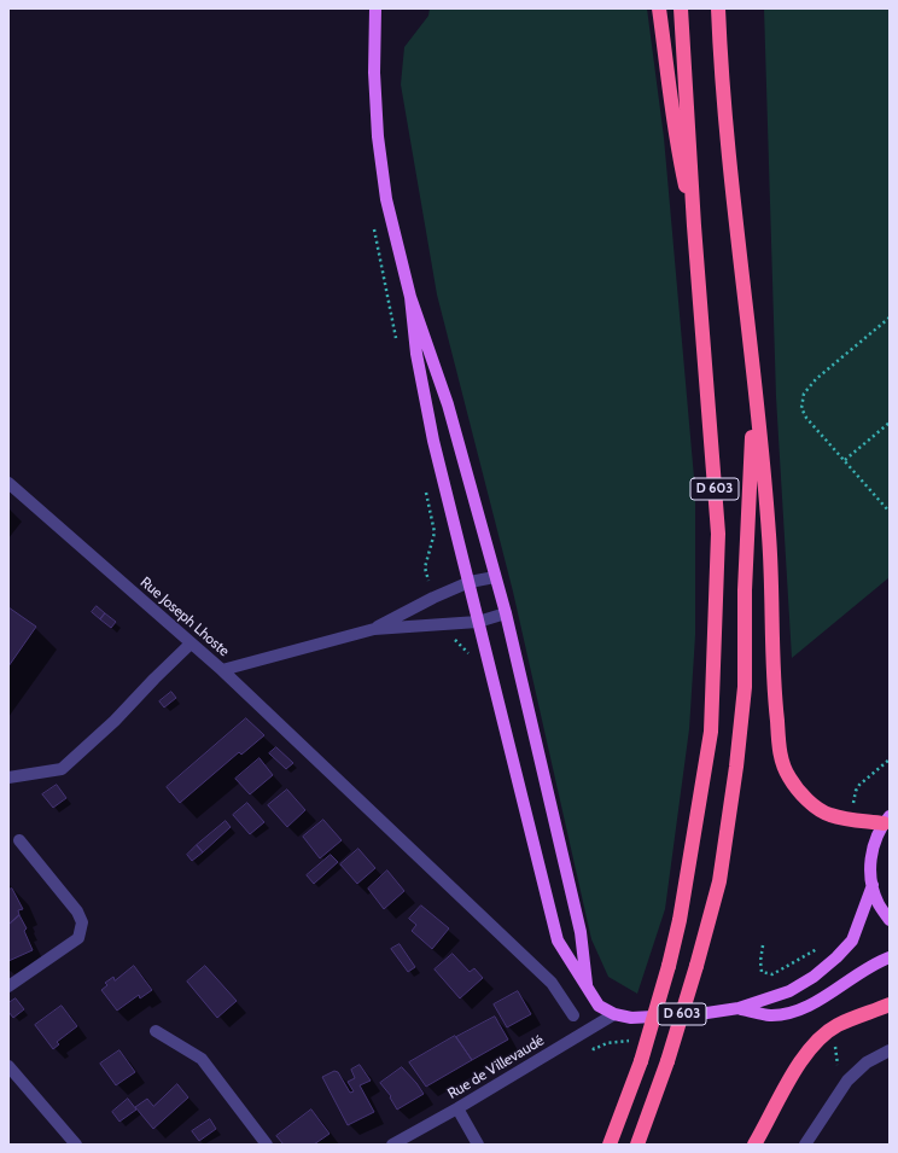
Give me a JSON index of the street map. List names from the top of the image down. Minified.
{"streets":{"highway":["D 603"],"street":["Rue Joseph Lhoste","Rue de Villevaudé"]}}
